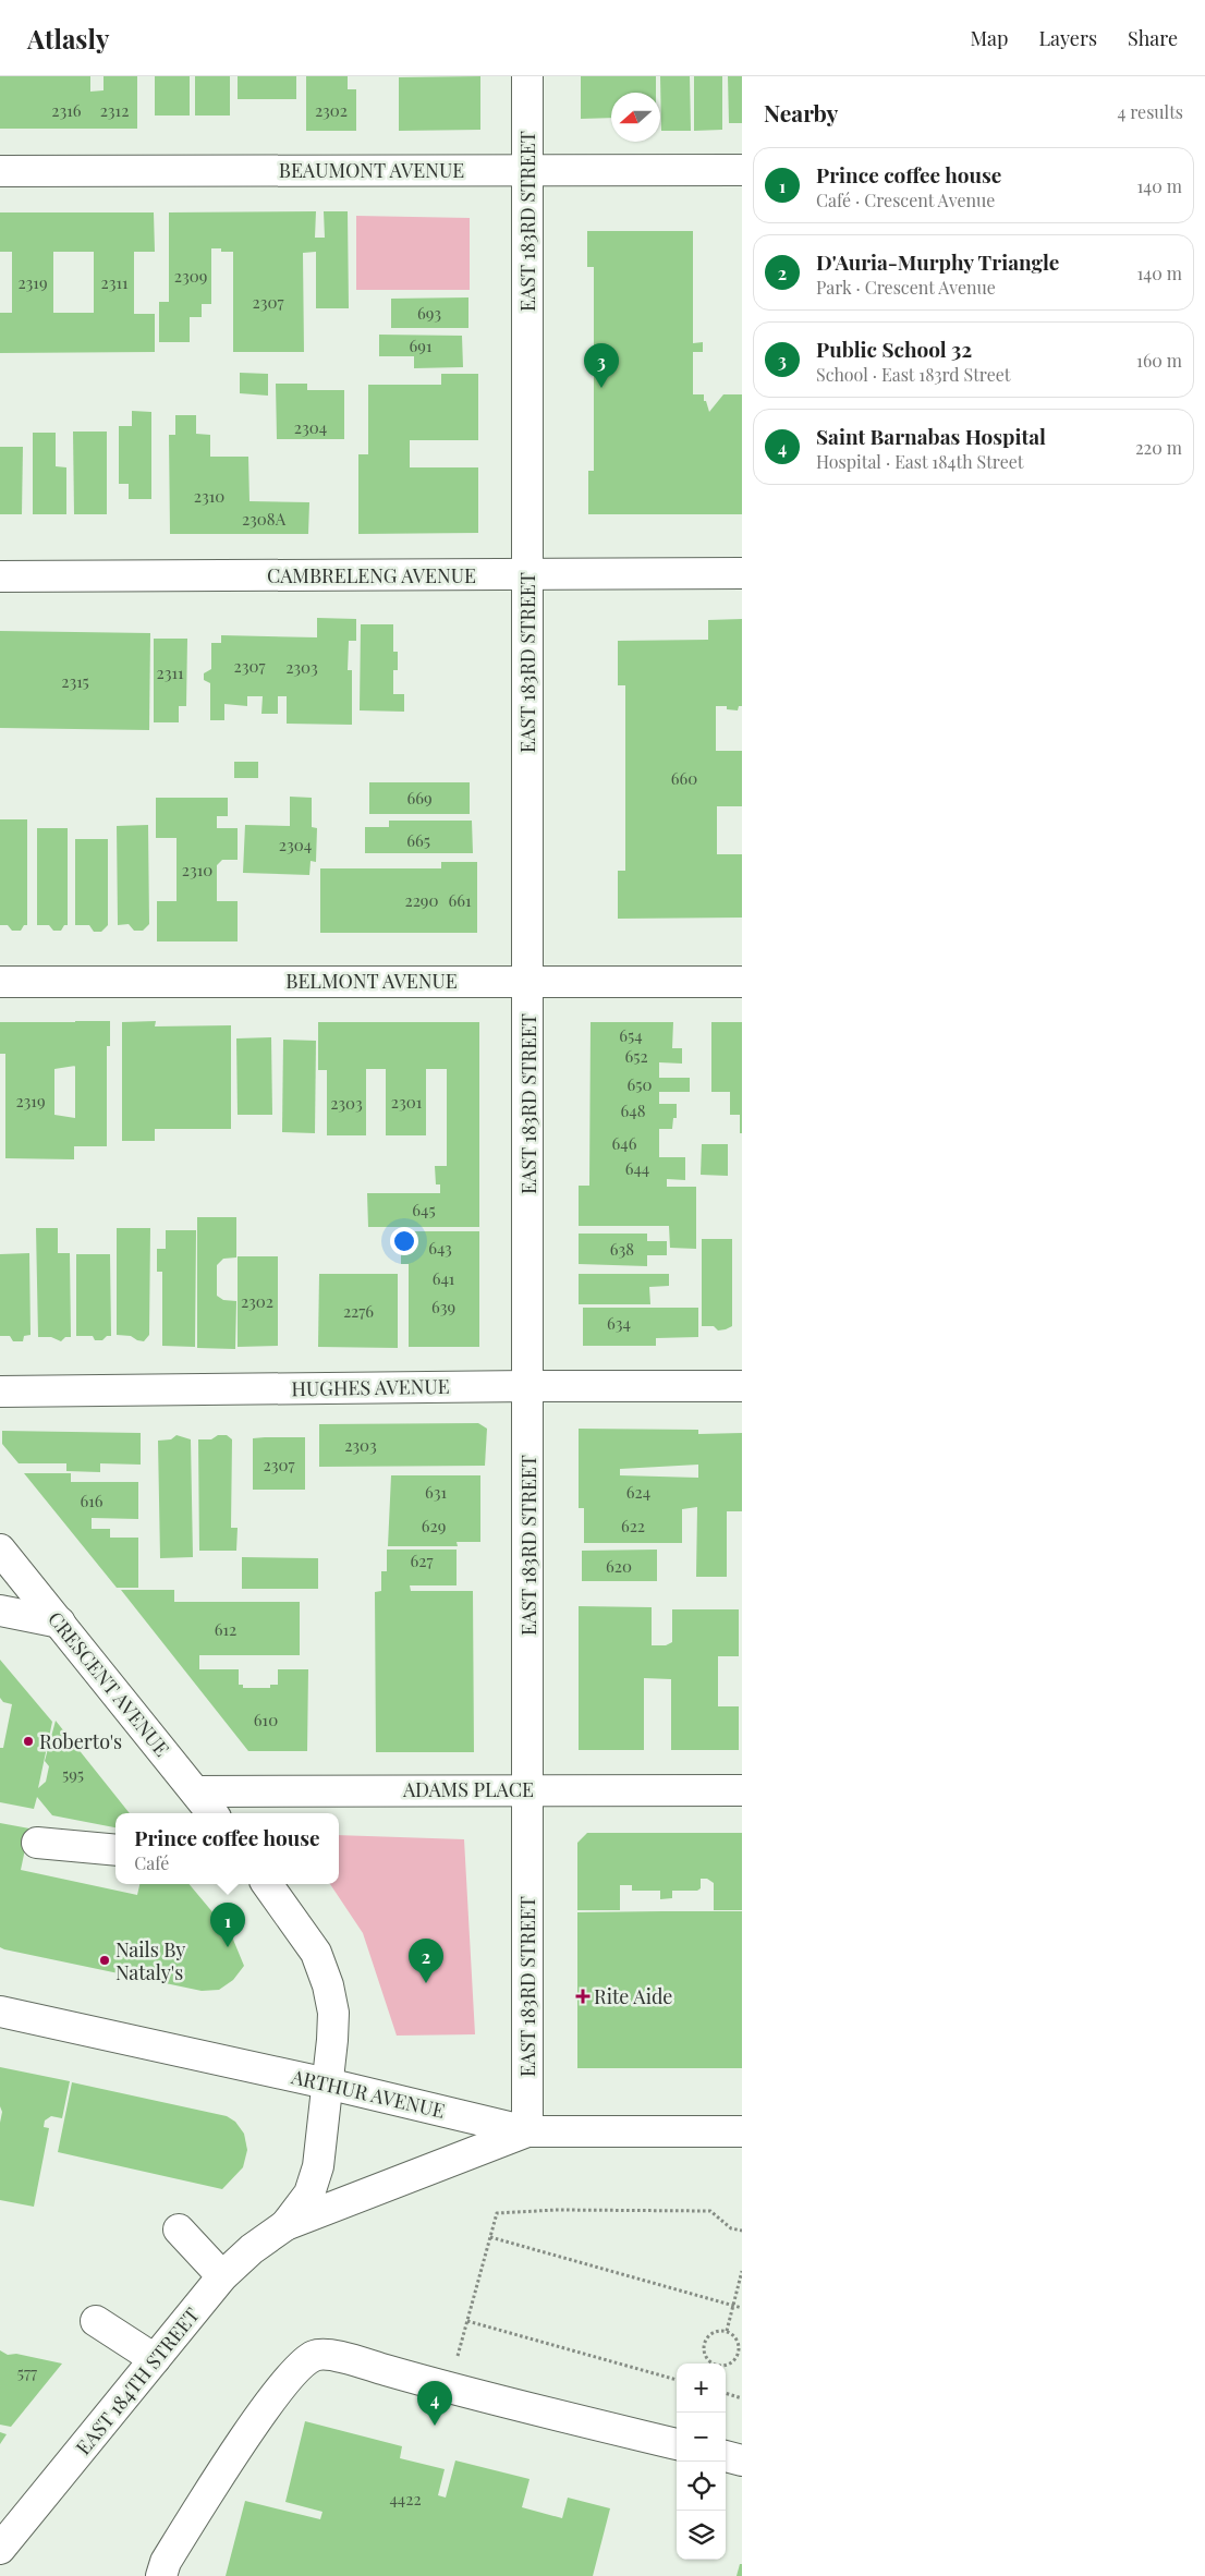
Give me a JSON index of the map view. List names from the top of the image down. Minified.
{"streets":{"street":["BEAUMONT AVENUE","EAST 183RD STREET","CAMBRELENG AVENUE","BELMONT AVENUE","HUGHES AVENUE","CRESCENT AVENUE","ADAMS PLACE","ARTHUR AVENUE","EAST 184TH STREET"]},"crossings":[["BEAUMONT AVENUE","EAST 183RD STREET"],["EAST 183RD STREET","CAMBRELENG AVENUE"],["EAST 183RD STREET","BELMONT AVENUE"],["EAST 183RD STREET","HUGHES AVENUE"],["EAST 183RD STREET","ADAMS PLACE"],["EAST 183RD STREET","ARTHUR AVENUE"],["EAST 183RD STREET","EAST 184TH STREET"],["CRESCENT AVENUE","ADAMS PLACE"],["ARTHUR AVENUE","EAST 184TH STREET"]],"places":{"other":["Roberto's","Nails By Nataly's"],"health":["Rite Aide"]},"house_numbers":["2316","2312","2302","2309","2319","2311","2307","693","691","2304","2310","2308A","2307","2303","2311","2315","660","669","665","2304","2310","2290","661","654","652","650","2319","2301","2303","648","646","644","645","643","638","641","2302","639","2276","634","2303","2307","631","624","616","629","622","627","620","612","610","595","577","4422"],"north":"left","page":{"header":"Atlasly","nav":["Map","Layers","Share"],"heading":["Nearby","4 results"],"list":[{"mark":"1","name":"Prince coffee house","note":"Café · Crescent Avenue","value":"140 m"},{"mark":"2","name":"D'Auria-Murphy Triangle","note":"Park · Crescent Avenue","value":"140 m"},{"mark":"3","name":"Public School 32","note":"School · East 183rd Street","value":"160 m"},{"mark":"4","name":"Saint Barnabas Hospital","note":"Hospital · East 184th Street","value":"220 m"}],"pins":["3","1","2","4"],"popup":["Prince coffee house","Café"],"map_buttons":["+","−"]}}
